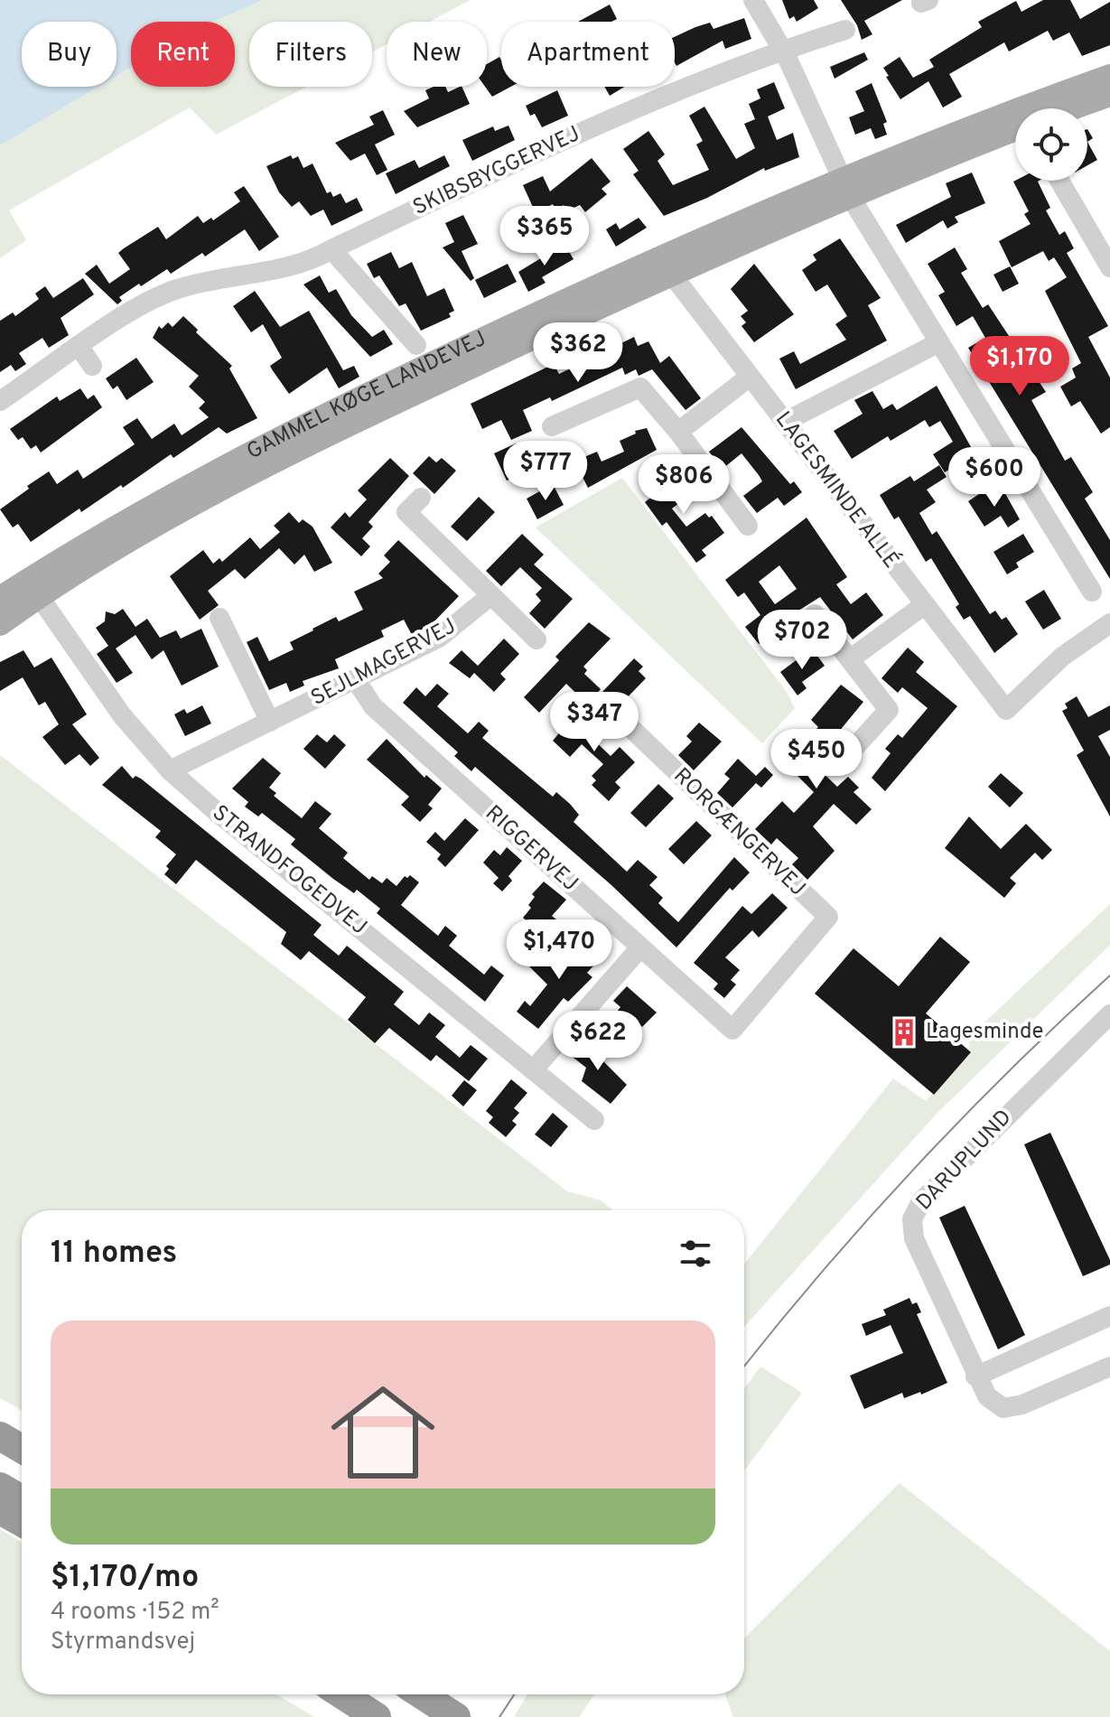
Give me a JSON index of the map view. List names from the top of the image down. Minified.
{"streets":{"main road":["GAMMEL KØGE LANDEVEJ"],"street":["SKIBSBYGGERVEJ","LAGESMINDE ALLÉ","SEJLMAGERVEJ","RORGÆNGERVEJ","RIGGERVEJ","STRANDFOGEDVEJ","DARUPLUND"]},"crossings":[["GAMMEL KØGE LANDEVEJ","LAGESMINDE ALLÉ"],["GAMMEL KØGE LANDEVEJ","STRANDFOGEDVEJ"],["SEJLMAGERVEJ","RIGGERVEJ"],["SEJLMAGERVEJ","STRANDFOGEDVEJ"],["RORGÆNGERVEJ","RIGGERVEJ"]],"places":{"building":["Lagesminde"]},"page":{"chip":["Buy","Rent","Filters","New","Apartment"],"price":["$365","$362","$1,170","$777","$600","$806","$702","$347","$450","$1,470","$622"],"heading":"11 homes","list":[{"name":"$1,170/mo","note":"4 rooms · 152 m² · Styrmandsvej"}]}}
